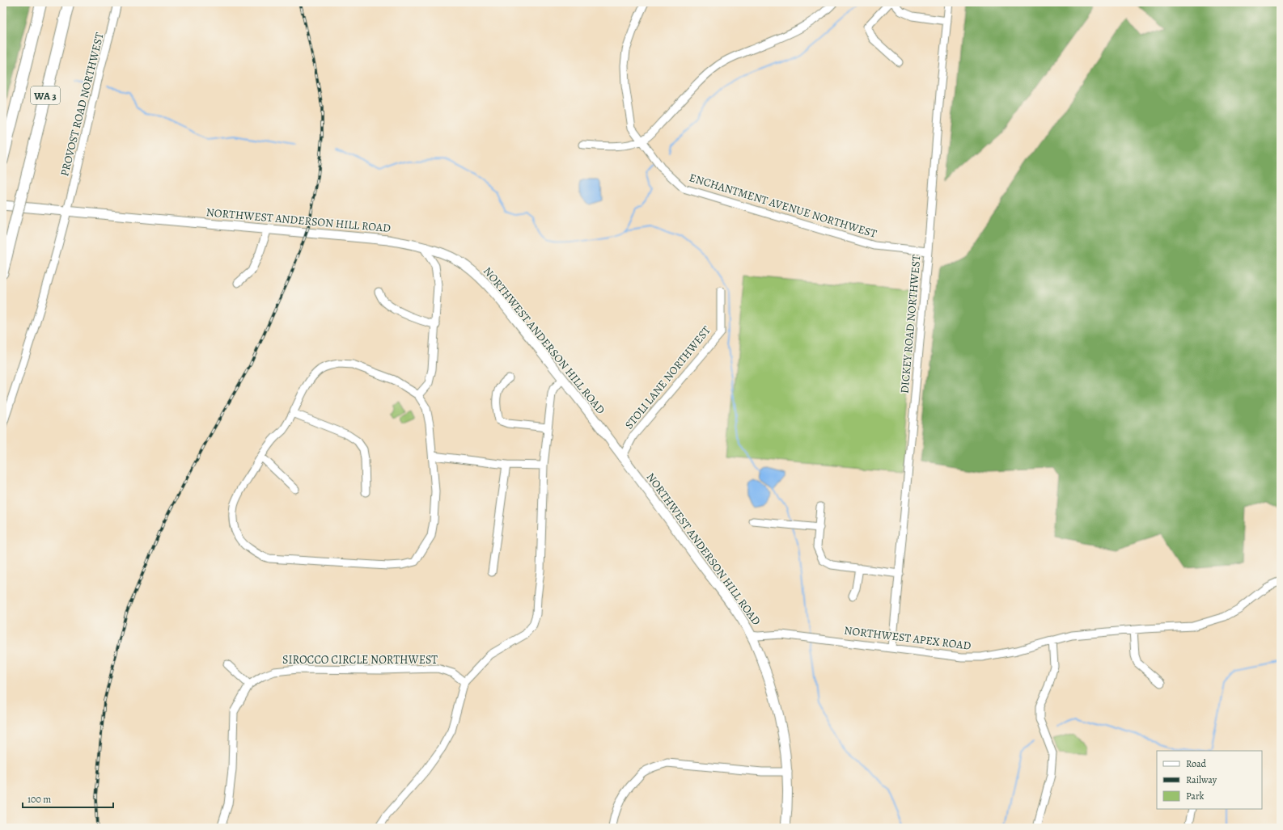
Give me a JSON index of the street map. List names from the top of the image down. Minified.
{"streets":{"highway":["WA 3"],"main road":["NORTHWEST ANDERSON HILL ROAD"],"street":["PROVOST ROAD NORTHWEST","ENCHANTMENT AVENUE NORTHWEST","DICKEY ROAD NORTHWEST","STOLI LANE NORTHWEST","NORTHWEST APEX ROAD","SIROCCO CIRCLE NORTHWEST"]},"crossings":[["PROVOST ROAD NORTHWEST","NORTHWEST ANDERSON HILL ROAD"],["ENCHANTMENT AVENUE NORTHWEST","DICKEY ROAD NORTHWEST"],["NORTHWEST ANDERSON HILL ROAD","STOLI LANE NORTHWEST"],["NORTHWEST ANDERSON HILL ROAD","NORTHWEST APEX ROAD"],["DICKEY ROAD NORTHWEST","NORTHWEST APEX ROAD"]],"legend":["Road","Railway","Park"],"scale_bar":"100 m"}
